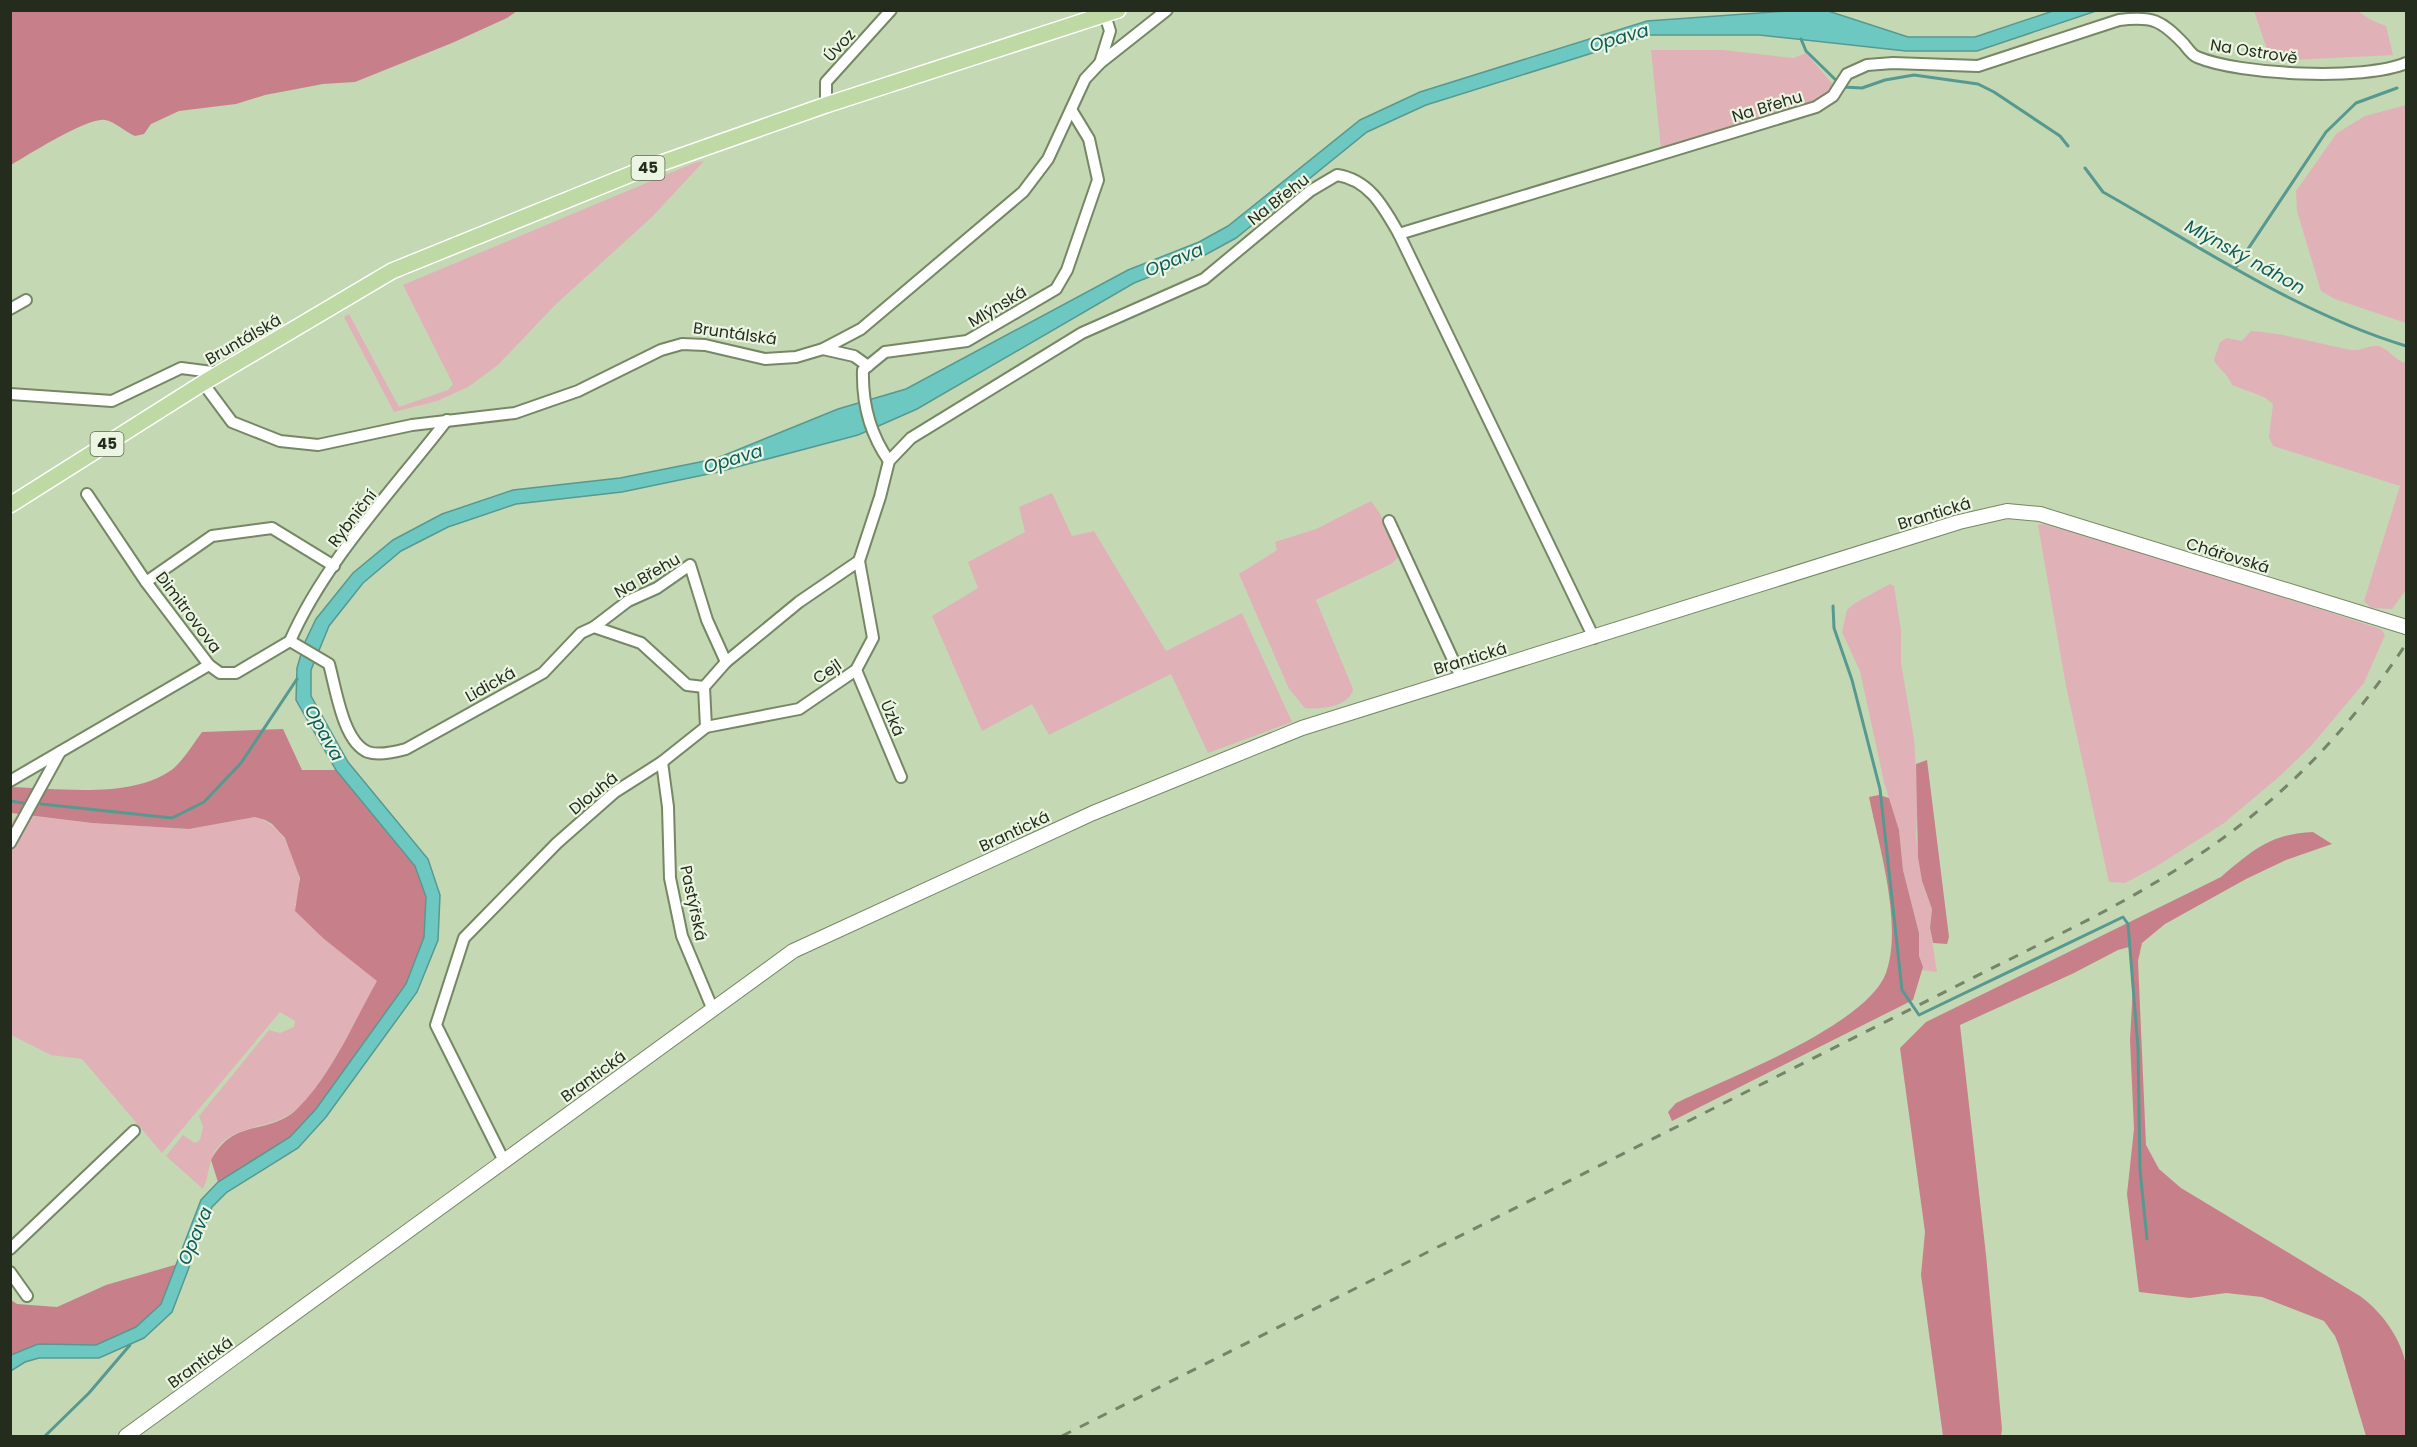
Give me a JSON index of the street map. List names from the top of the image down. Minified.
{"streets":{"main road":["45","Bruntálská"],"street":["Úvoz","Na Ostrově","Na Břehu","Mlýnská","Brantická","Rybniční","Chářovská","Dimitrovova","Cejl","Lidická","Úzká","Dlouhá","Pastýřská"]},"crossings":[["Úvoz","Bruntálská"],["Na Ostrově","Na Břehu"],["Na Břehu","Cejl"],["Na Břehu","Lidická"],["Mlýnská","Bruntálská"],["Bruntálská","Rybniční"],["Brantická","Chářovská"],["Brantická","Dlouhá"],["Brantická","Pastýřská"],["Rybniční","Dimitrovova"],["Rybniční","Lidická"],["Dimitrovova","Lidická"],["Cejl","Úzká"],["Cejl","Dlouhá"],["Dlouhá","Pastýřská"]],"water":["Opava","Mlýnský náhon"]}
